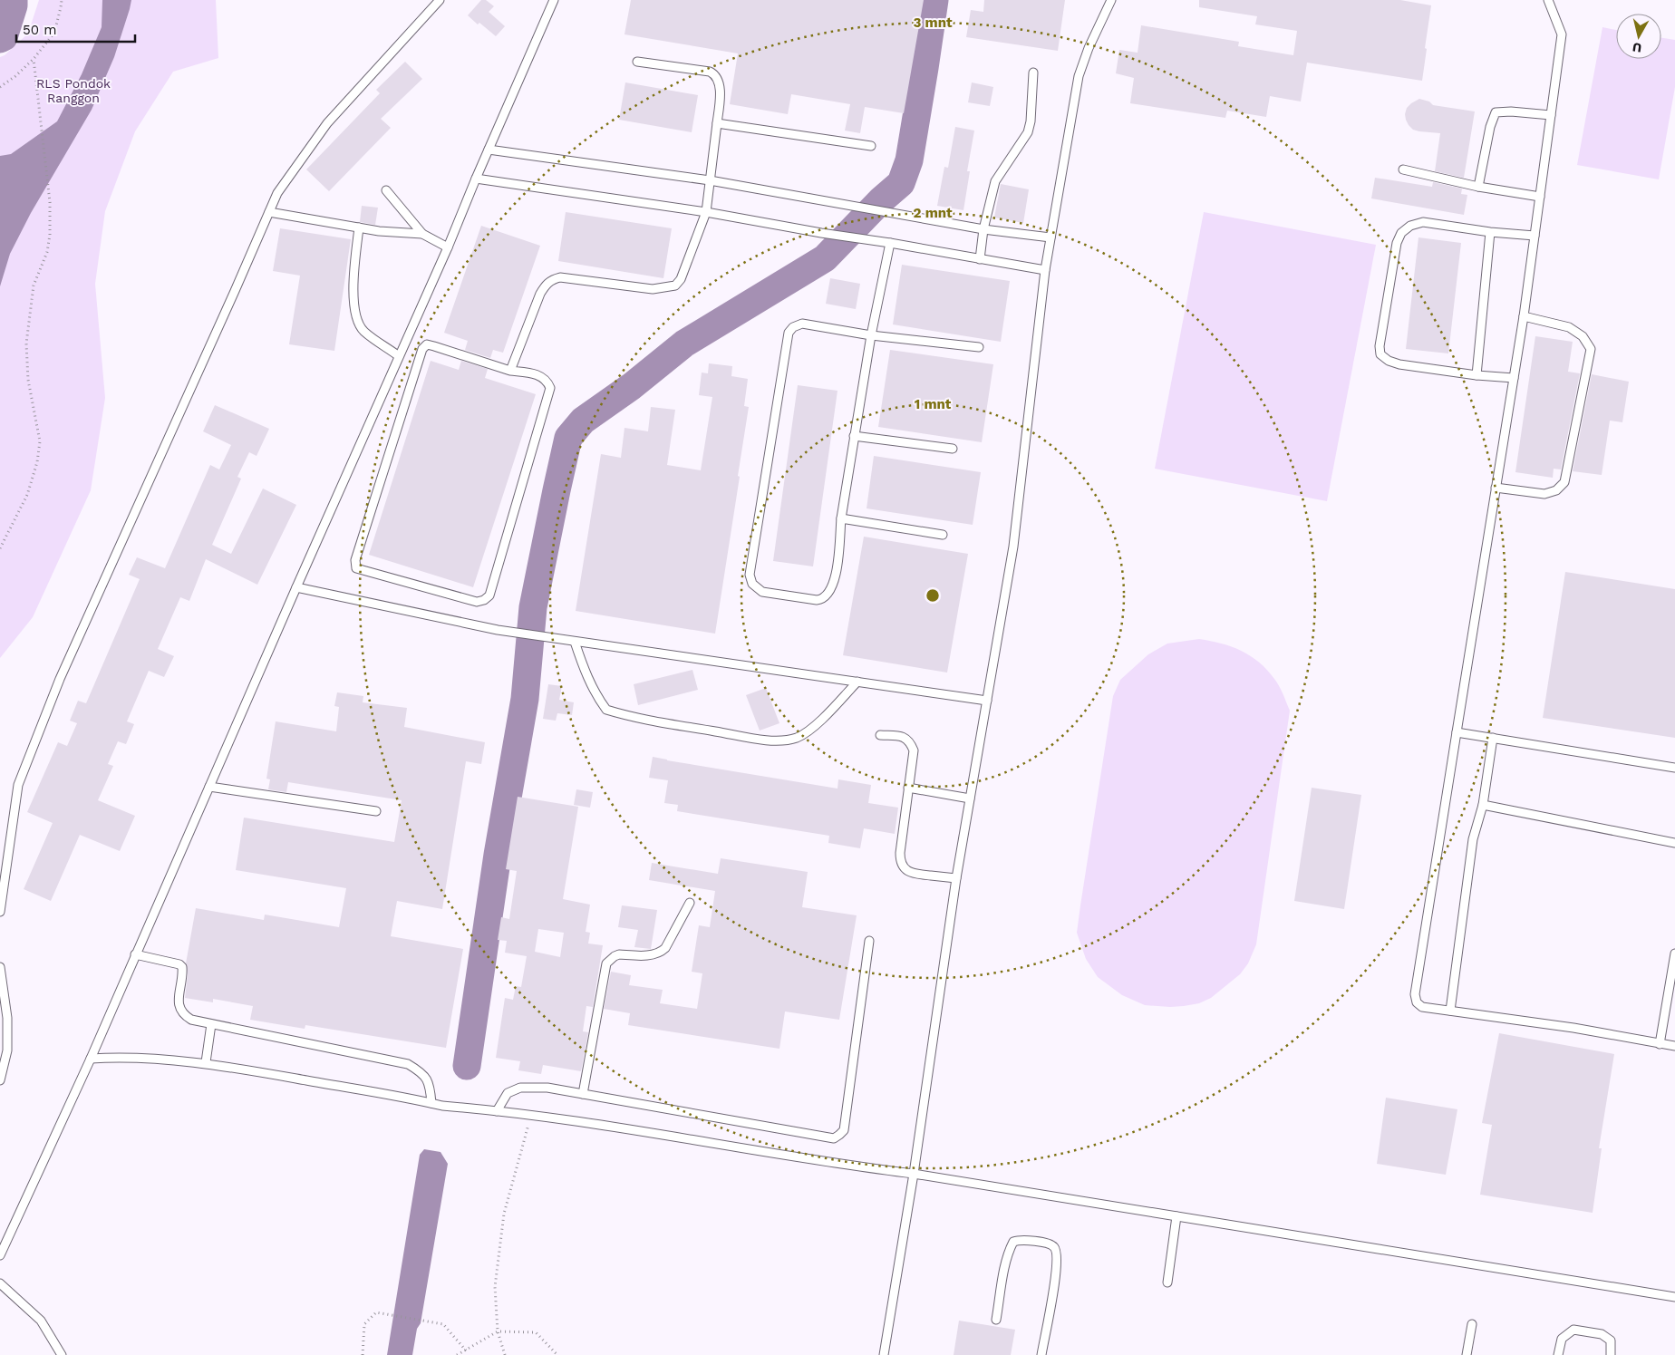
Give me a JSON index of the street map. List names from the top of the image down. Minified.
{"parks":["RLS Pondok Ranggon"],"scale_bar":"50 m","north":"bottom","rings":["3 mnt","2 mnt","1 mnt"]}
